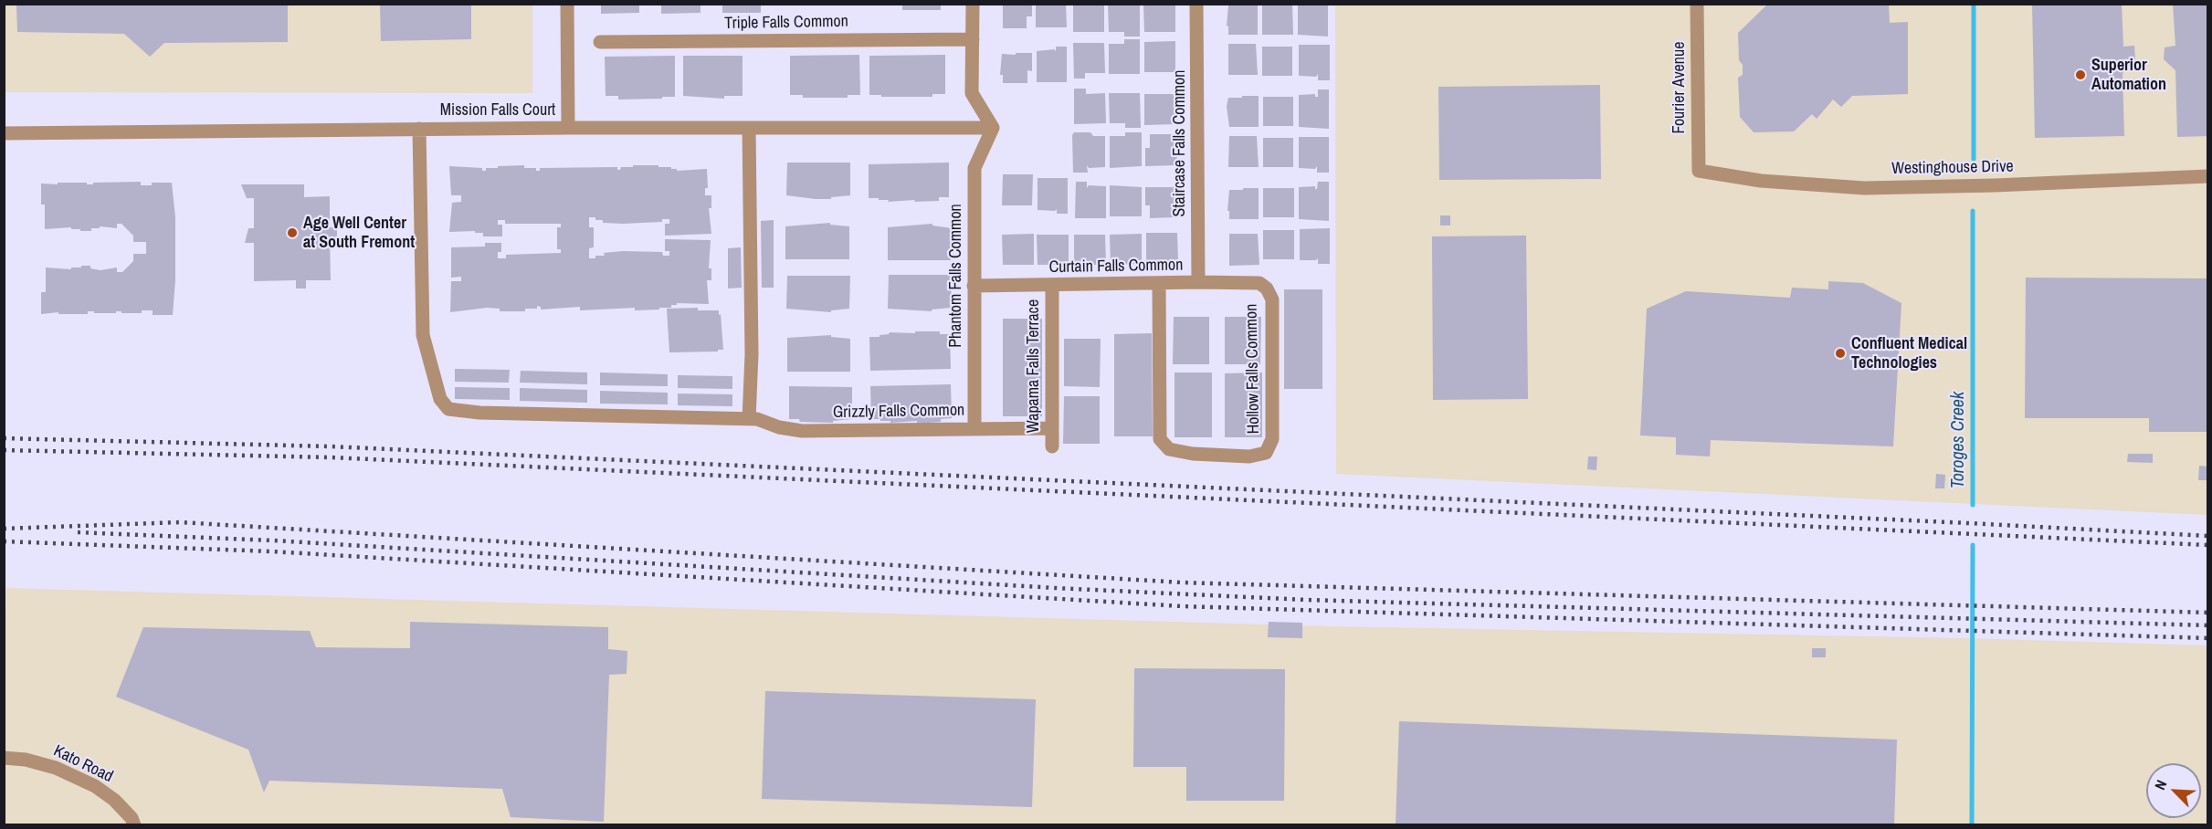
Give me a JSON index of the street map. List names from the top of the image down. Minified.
{"streets":{"street":["Triple Falls Common","Fourier Avenue","Mission Falls Court","Staircase Falls Common","Westinghouse Drive","Curtain Falls Common","Phantom Falls Common","Wapama Falls Terrace","Hollow Falls Common","Grizzly Falls Common","Kato Road"]},"crossings":[["Fourier Avenue","Westinghouse Drive"],["Mission Falls Court","Phantom Falls Common"],["Mission Falls Court","Grizzly Falls Common"],["Staircase Falls Common","Curtain Falls Common"],["Curtain Falls Common","Phantom Falls Common"],["Curtain Falls Common","Wapama Falls Terrace"],["Curtain Falls Common","Hollow Falls Common"],["Phantom Falls Common","Grizzly Falls Common"],["Wapama Falls Terrace","Grizzly Falls Common"]],"water":["Toroges Creek"],"places":["Superior Automation","Age Well Center at South Fremont","Confluent Medical Technologies"],"north":"top left"}
